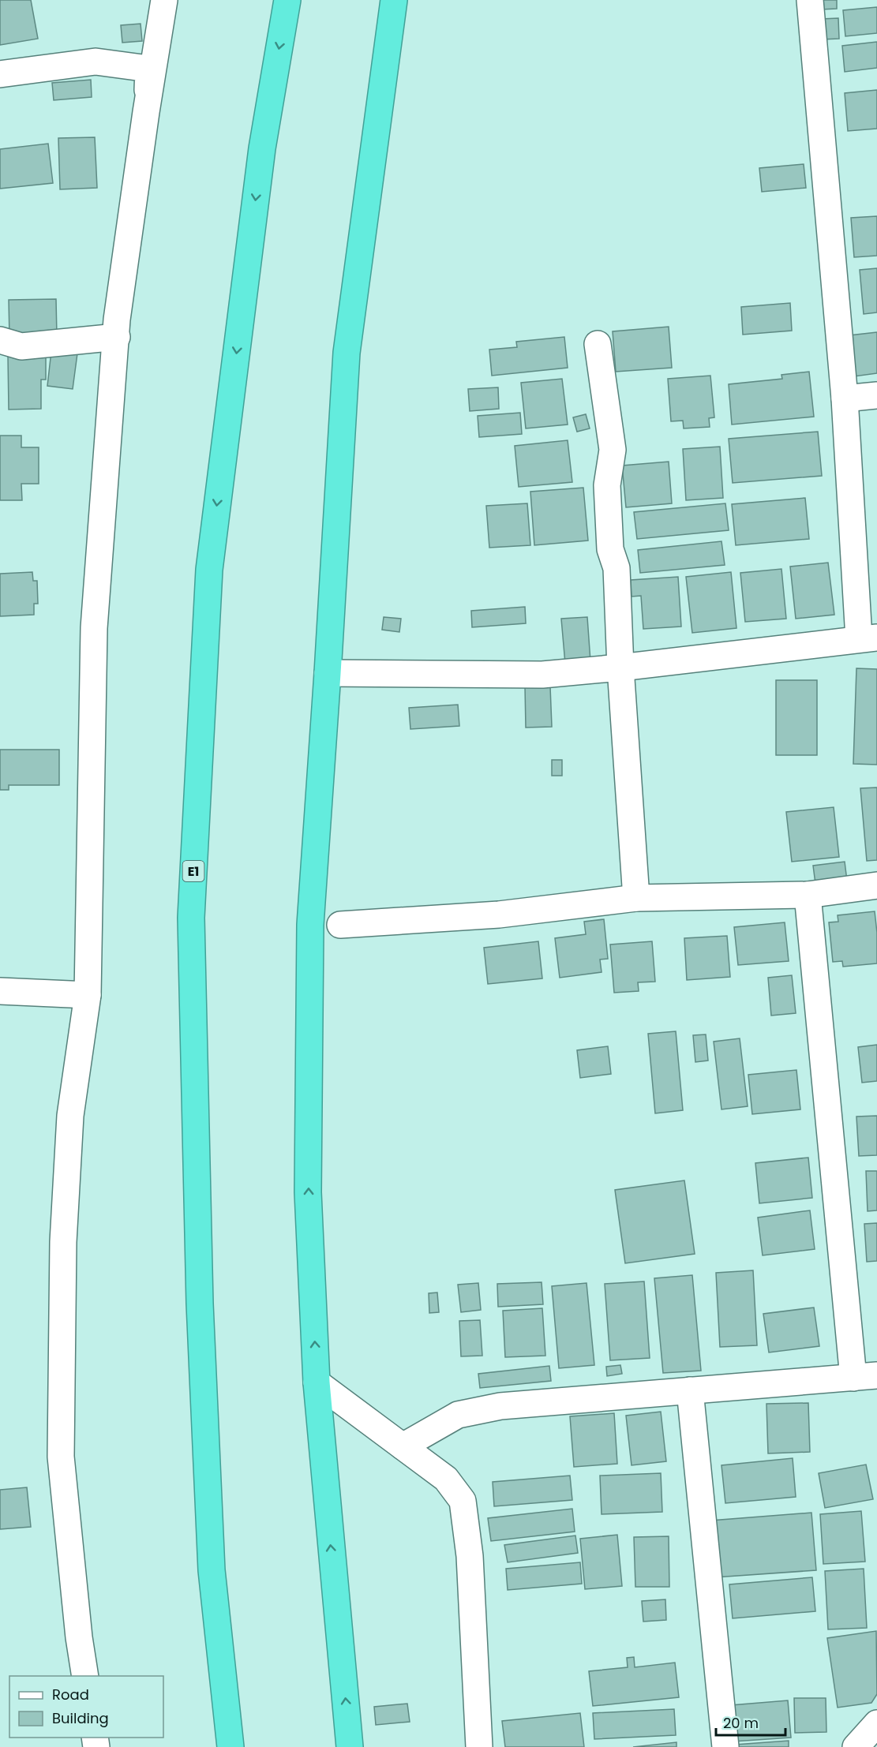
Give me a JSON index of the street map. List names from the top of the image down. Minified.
{"streets":{"highway":["E1"]},"legend":["Road","Building"],"scale_bar":"20 m"}
